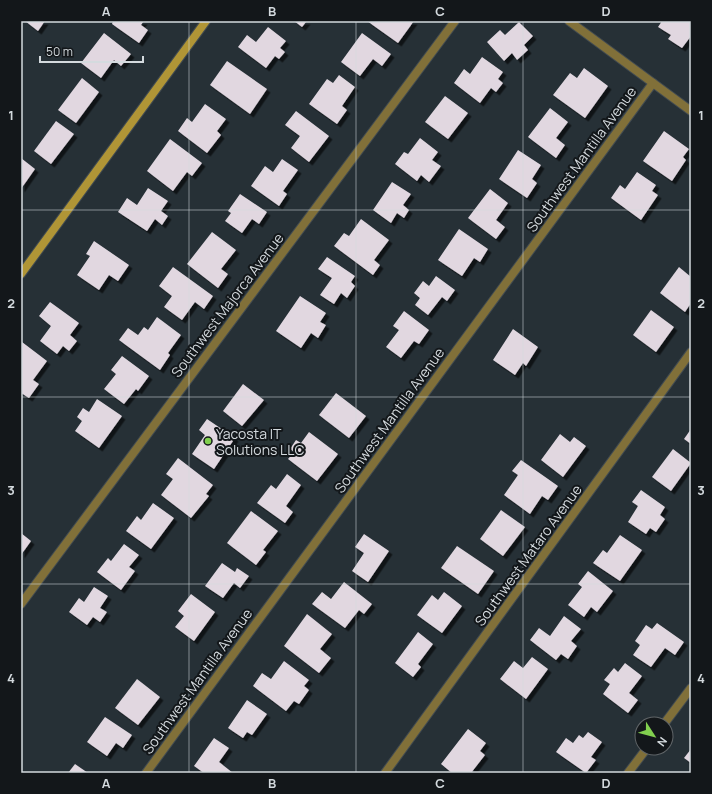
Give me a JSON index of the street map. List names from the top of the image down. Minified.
{"streets":{"street":["Southwest Mantilla Avenue","Southwest Majorca Avenue","Southwest Mataro Avenue"]},"places":["Yacosta IT Solutions LLC"],"scale_bar":"50 m","north":"bottom right","grid":{"columns":["A","B","C","D"],"rows":["1","2","3","4"]}}
